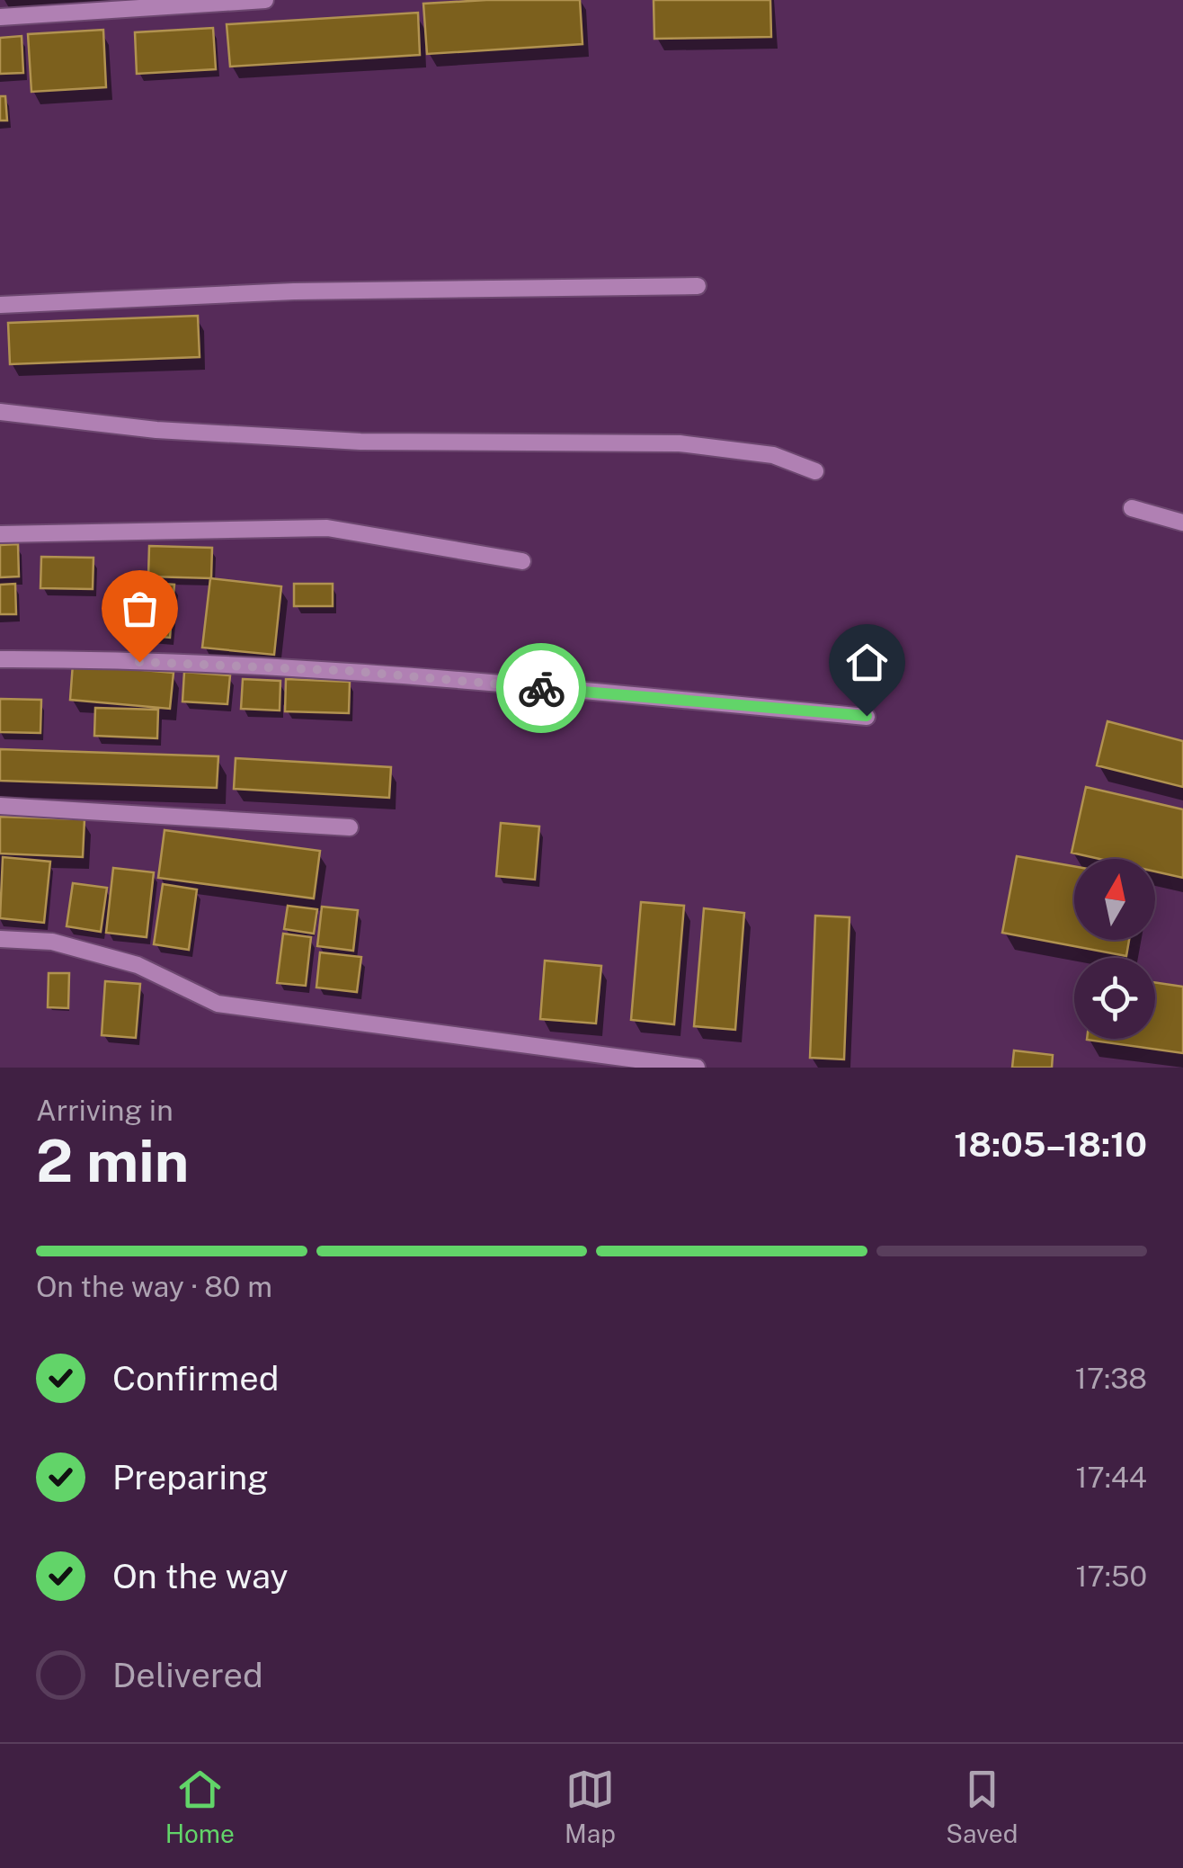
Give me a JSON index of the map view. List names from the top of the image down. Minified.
{"north":"top","page":{"heading":["2 min","Arriving in","18:05–18:10"],"bar":"On the way · 80 m","list":[["Confirmed","17:38"],["Preparing","17:44"],["On the way","17:50"],"Delivered"],"tabs":["Home","Map","Saved"]}}
